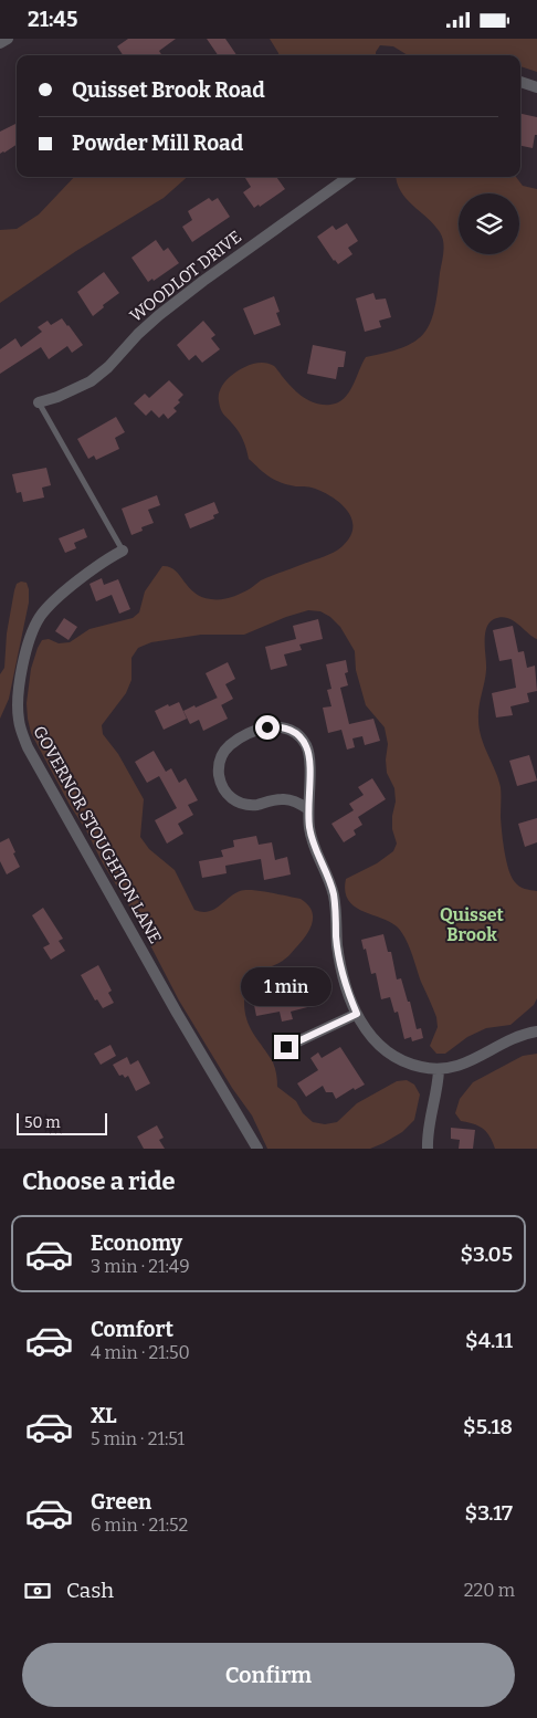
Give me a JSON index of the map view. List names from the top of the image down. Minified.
{"streets":{"street":["WOODLOT DRIVE","GOVERNOR STOUGHTON LANE"]},"districts":["Quisset Brook"],"scale_bar":"50 m","page":{"status":"21:45","banner":["Quisset Brook Road","Powder Mill Road"],"bubble":"1 min","scale":"50 m","heading":"Choose a ride","list":[{"name":"Economy","note":"3 min · 21:49","value":"$3.05"},{"name":"Comfort","note":"4 min · 21:50","value":"$4.11"},{"name":"XL","note":"5 min · 21:51","value":"$5.18"},{"name":"Green","note":"6 min · 21:52","value":"$3.17"}],"pay":["Cash","220 m"],"buttons":"Confirm"}}
